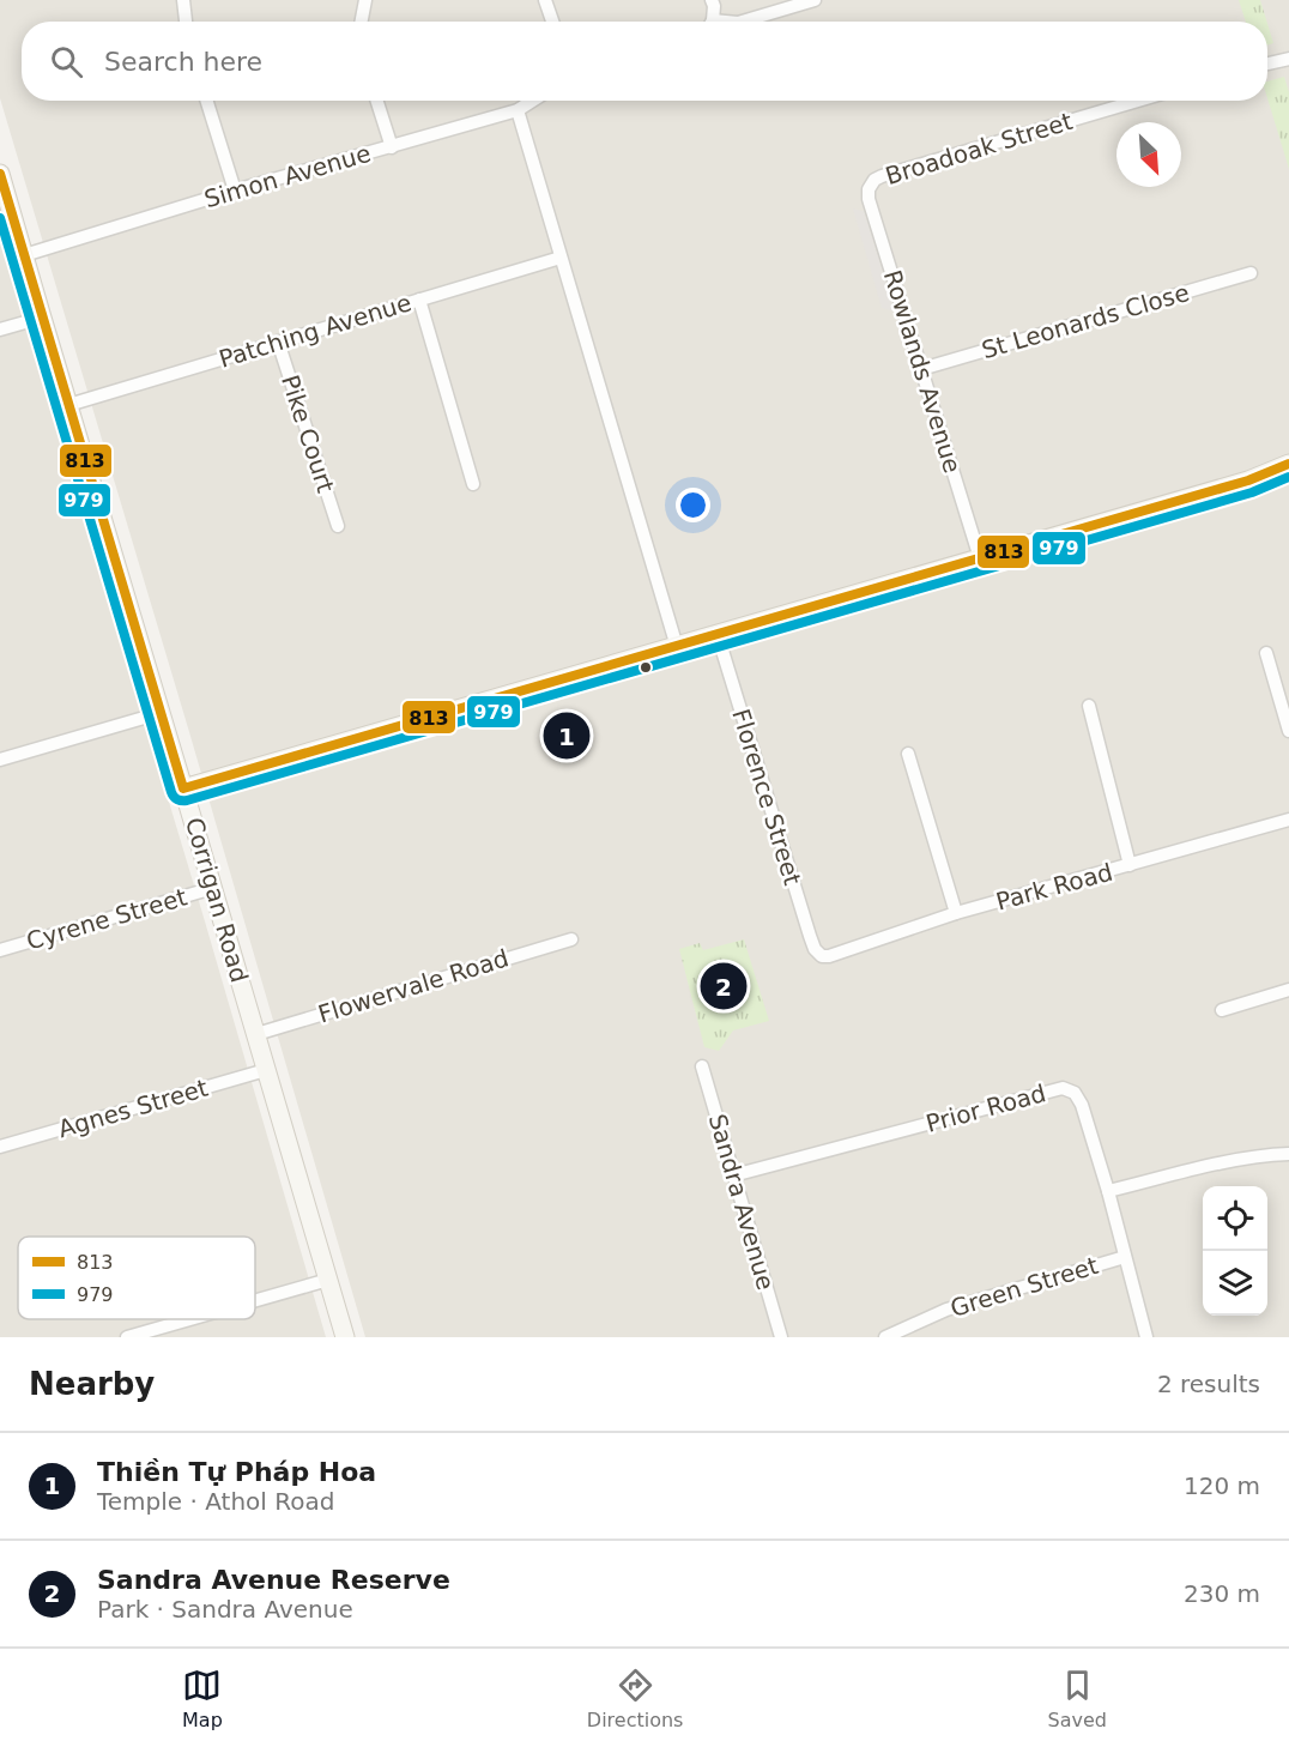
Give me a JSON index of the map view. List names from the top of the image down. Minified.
{"streets":{"main road":["Corrigan Road"],"street":["Broadoak Street","Simon Avenue","St Leonards Close","Patching Avenue","Rowlands Avenue","Pike Court","Florence Street","Park Road","Cyrene Street","Flowervale Road","Agnes Street","Prior Road","Sandra Avenue","Green Street"]},"crossings":[["Broadoak Street","Rowlands Avenue"],["Simon Avenue","Corrigan Road"],["St Leonards Close","Rowlands Avenue"],["Patching Avenue","Pike Court"],["Patching Avenue","Corrigan Road"],["Florence Street","Park Road"],["Corrigan Road","Cyrene Street"],["Corrigan Road","Flowervale Road"],["Corrigan Road","Agnes Street"],["Prior Road","Sandra Avenue"],["Prior Road","Green Street"]],"lines":["transit line 813","transit line 979"],"legend":["813","979"],"north":"bottom right","page":{"search":"Search here","pins":["1","2"],"heading":["Nearby","2 results"],"list":[{"mark":"1","name":"Thiền Tự Pháp Hoa","note":"Temple · Athol Road","value":"120 m"},{"mark":"2","name":"Sandra Avenue Reserve","note":"Park · Sandra Avenue","value":"230 m"}],"nav":["Map","Directions","Saved"]}}
